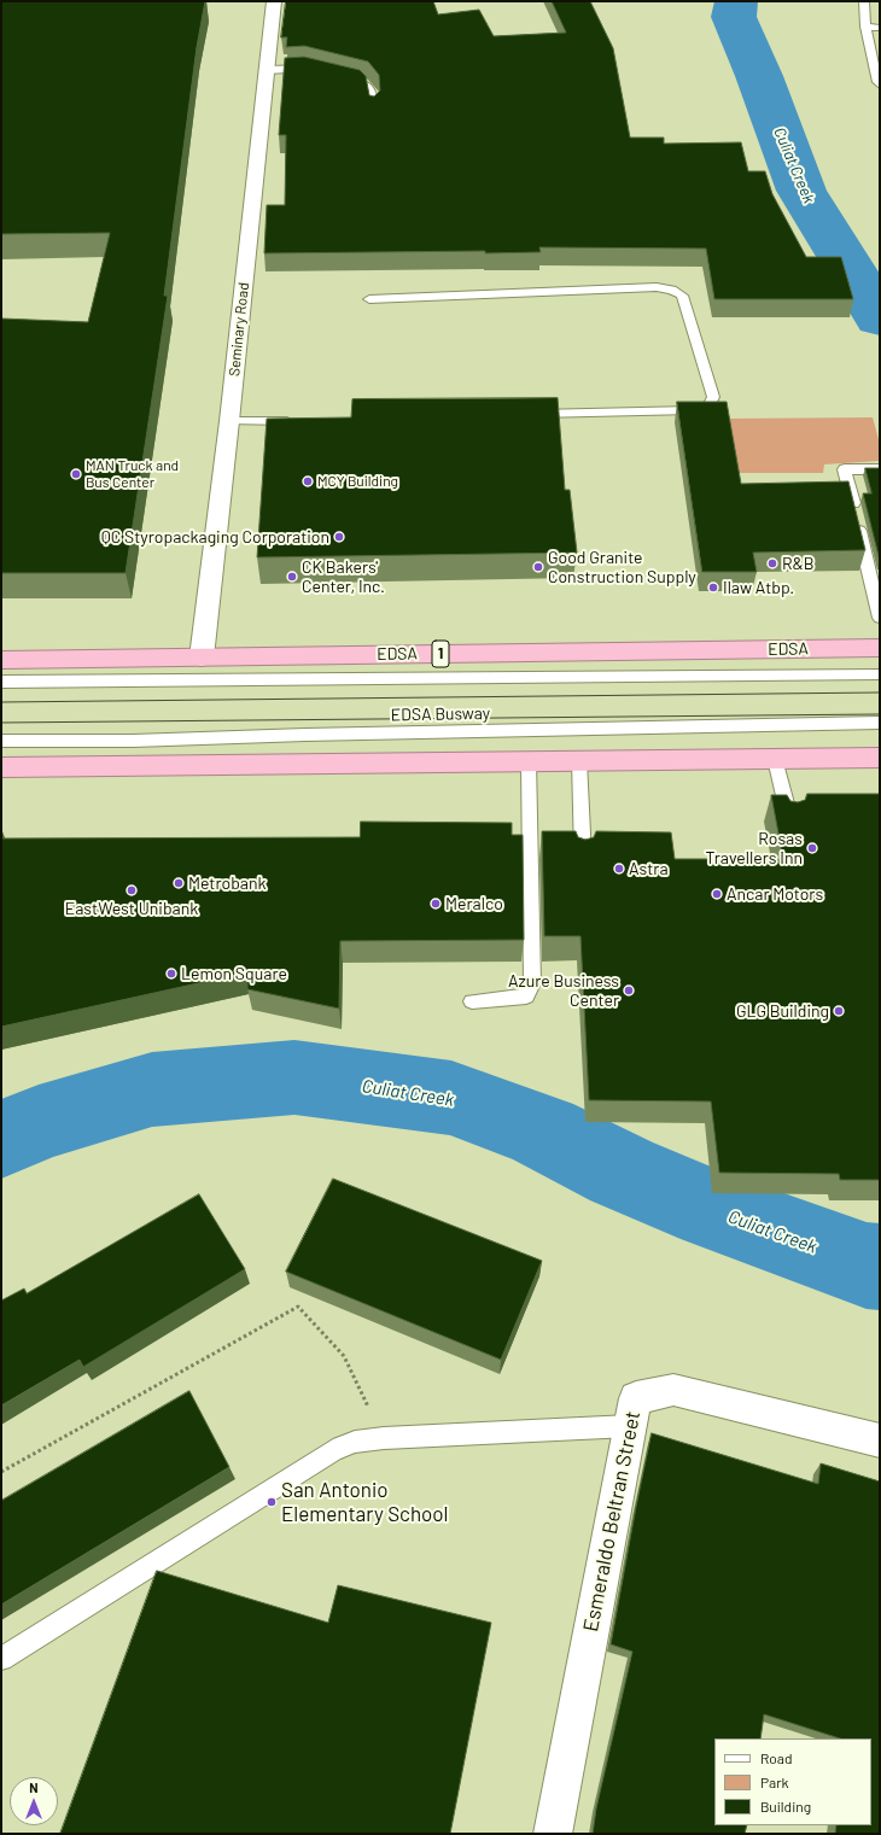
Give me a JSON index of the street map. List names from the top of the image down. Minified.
{"streets":{"highway":["EDSA","1"],"street":["Seminary Road","Esmeraldo Beltran Street"],"lane":["EDSA Busway"]},"crossings":[["Seminary Road","EDSA"]],"water":["Culiat Creek"],"places":["MAN Truck and Bus Center","MCY Building","QC Styropackaging Corporation","R&B","Good Granite Construction Supply","CK Bakers' Center, Inc.","Ilaw Atbp.","Rosas Travellers Inn","Astra","Metrobank","EastWest Unibank","Ancar Motors","Meralco","Lemon Square","Azure Business Center","GLG Building","San Antonio Elementary School"],"legend":["Road","Park","Building"],"north":"top"}
